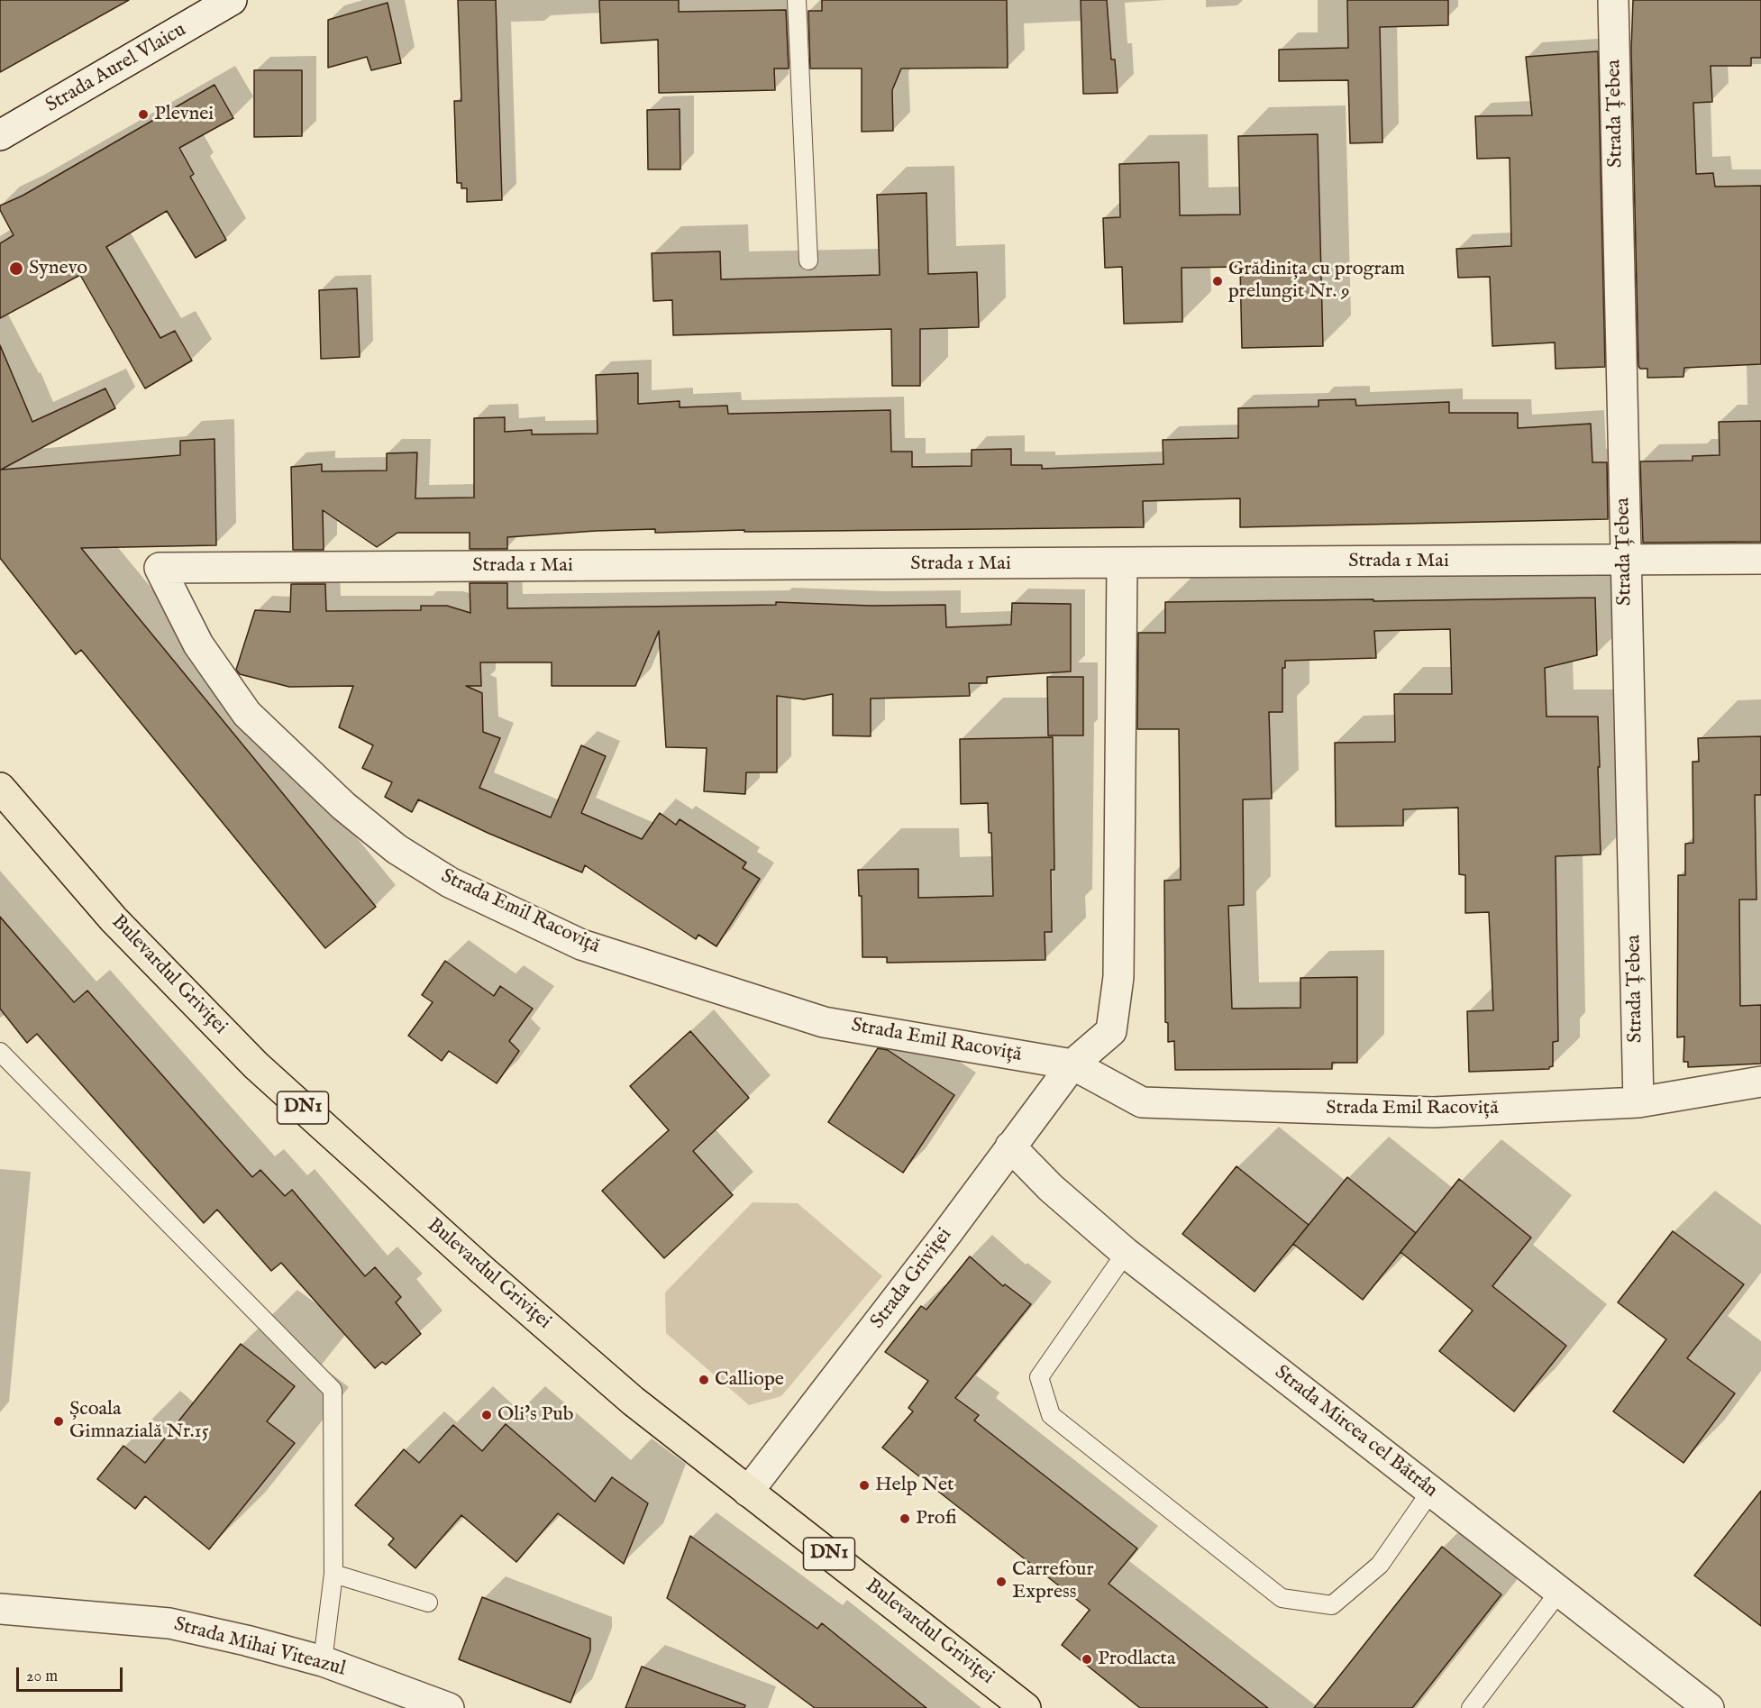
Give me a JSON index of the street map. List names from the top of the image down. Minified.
{"streets":{"main road":["Bulevardul Griviței","DN1"],"street":["Strada Aurel Vlaicu","Strada Țebea","Strada 1 Mai","Strada Emil Racoviță","Strada Griviței","Strada Mircea cel Bătrân","Strada Mihai Viteazul"]},"crossings":[["Strada Țebea","Strada 1 Mai"],["Strada Țebea","Strada Emil Racoviță"],["Strada 1 Mai","Strada Emil Racoviță"],["Strada Emil Racoviță","Strada Griviței"],["Bulevardul Griviței","Strada Griviței"],["Strada Griviței","Strada Mircea cel Bătrân"]],"places":["Plevnei","Synevo","Grădinița cu program prelungit Nr. 9","Calliope","Oli's Pub","Școala Gimnazială Nr.15","Help Net","Profi","Carrefour Express","Prodlacta"],"scale_bar":"20 m"}
